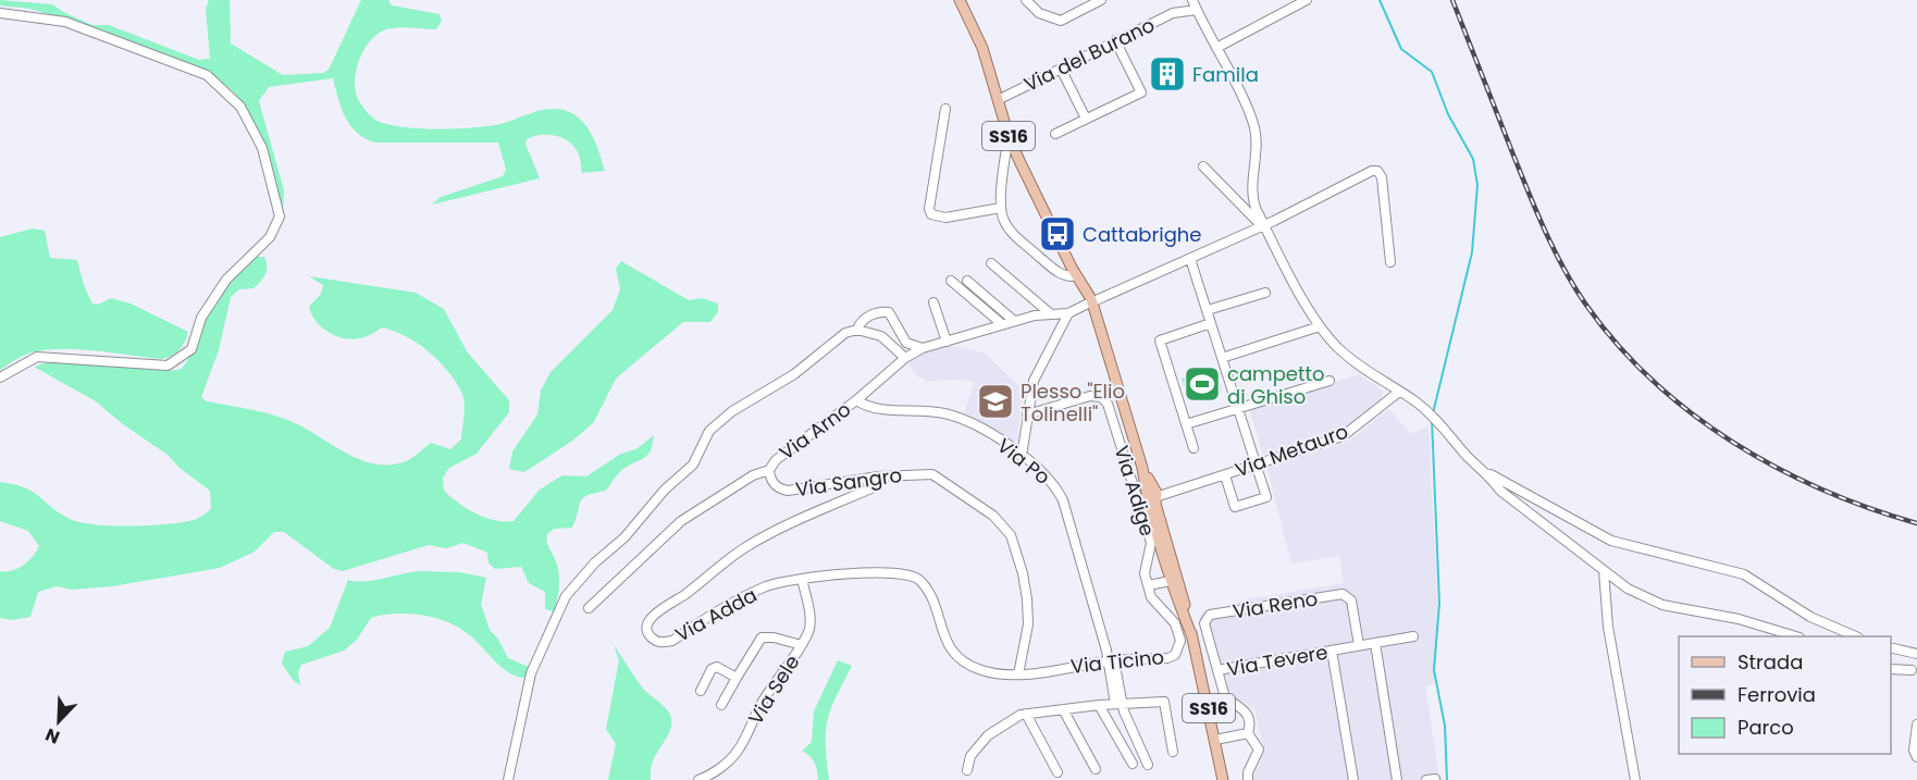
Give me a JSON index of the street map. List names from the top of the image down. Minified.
{"streets":{"main road":["SS16"],"street":["Via del Burano","Via Arno","Via Metauro","Via Po","Via Sangro","Via Adige","Via Reno","Via Adda","Via Tevere","Via Ticino","Via Sele"]},"crossings":[["Via del Burano","SS16"],["SS16","Via Metauro"],["Via Arno","Via Po"],["Via Arno","Via Sangro"],["Via Po","Via Ticino"],["Via Sangro","Via Adda"],["Via Sangro","Via Ticino"],["Via Adige","Via Ticino"],["Via Reno","Via Tevere"],["Via Adda","Via Ticino"],["Via Adda","Via Sele"]],"places":{"building":["Famila"],"bus stop":["Cattabrighe"],"sports":["campetto di Ghiso"],"school or university":["Plesso \"Elio Tolinelli\""]},"legend":["Strada","Ferrovia","Parco"],"north":"bottom left"}
